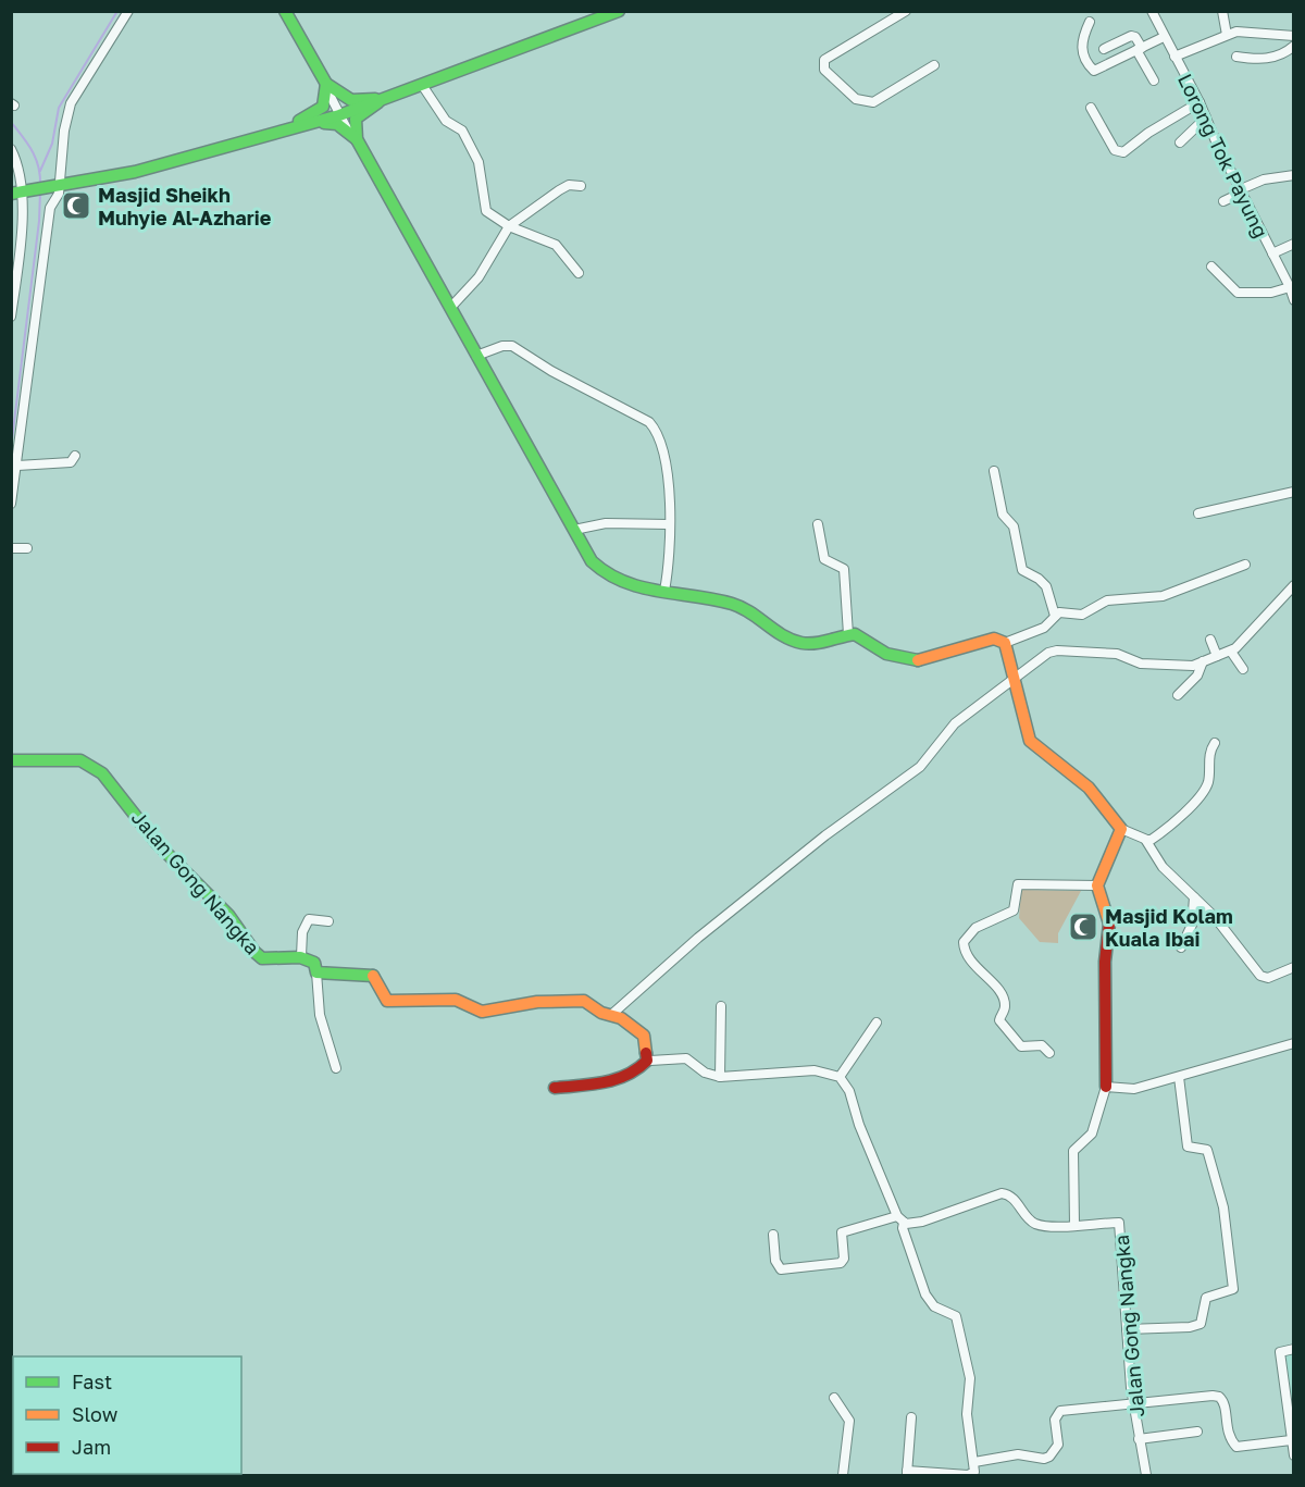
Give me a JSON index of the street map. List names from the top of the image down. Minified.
{"streets":{"street":["Lorong Tok Payung","Jalan Gong Nangka"]},"places":{"mosque":["Masjid Sheikh Muhyie Al-Azharie","Masjid Kolam Kuala Ibai"]},"legend":["Fast","Slow","Jam"]}
